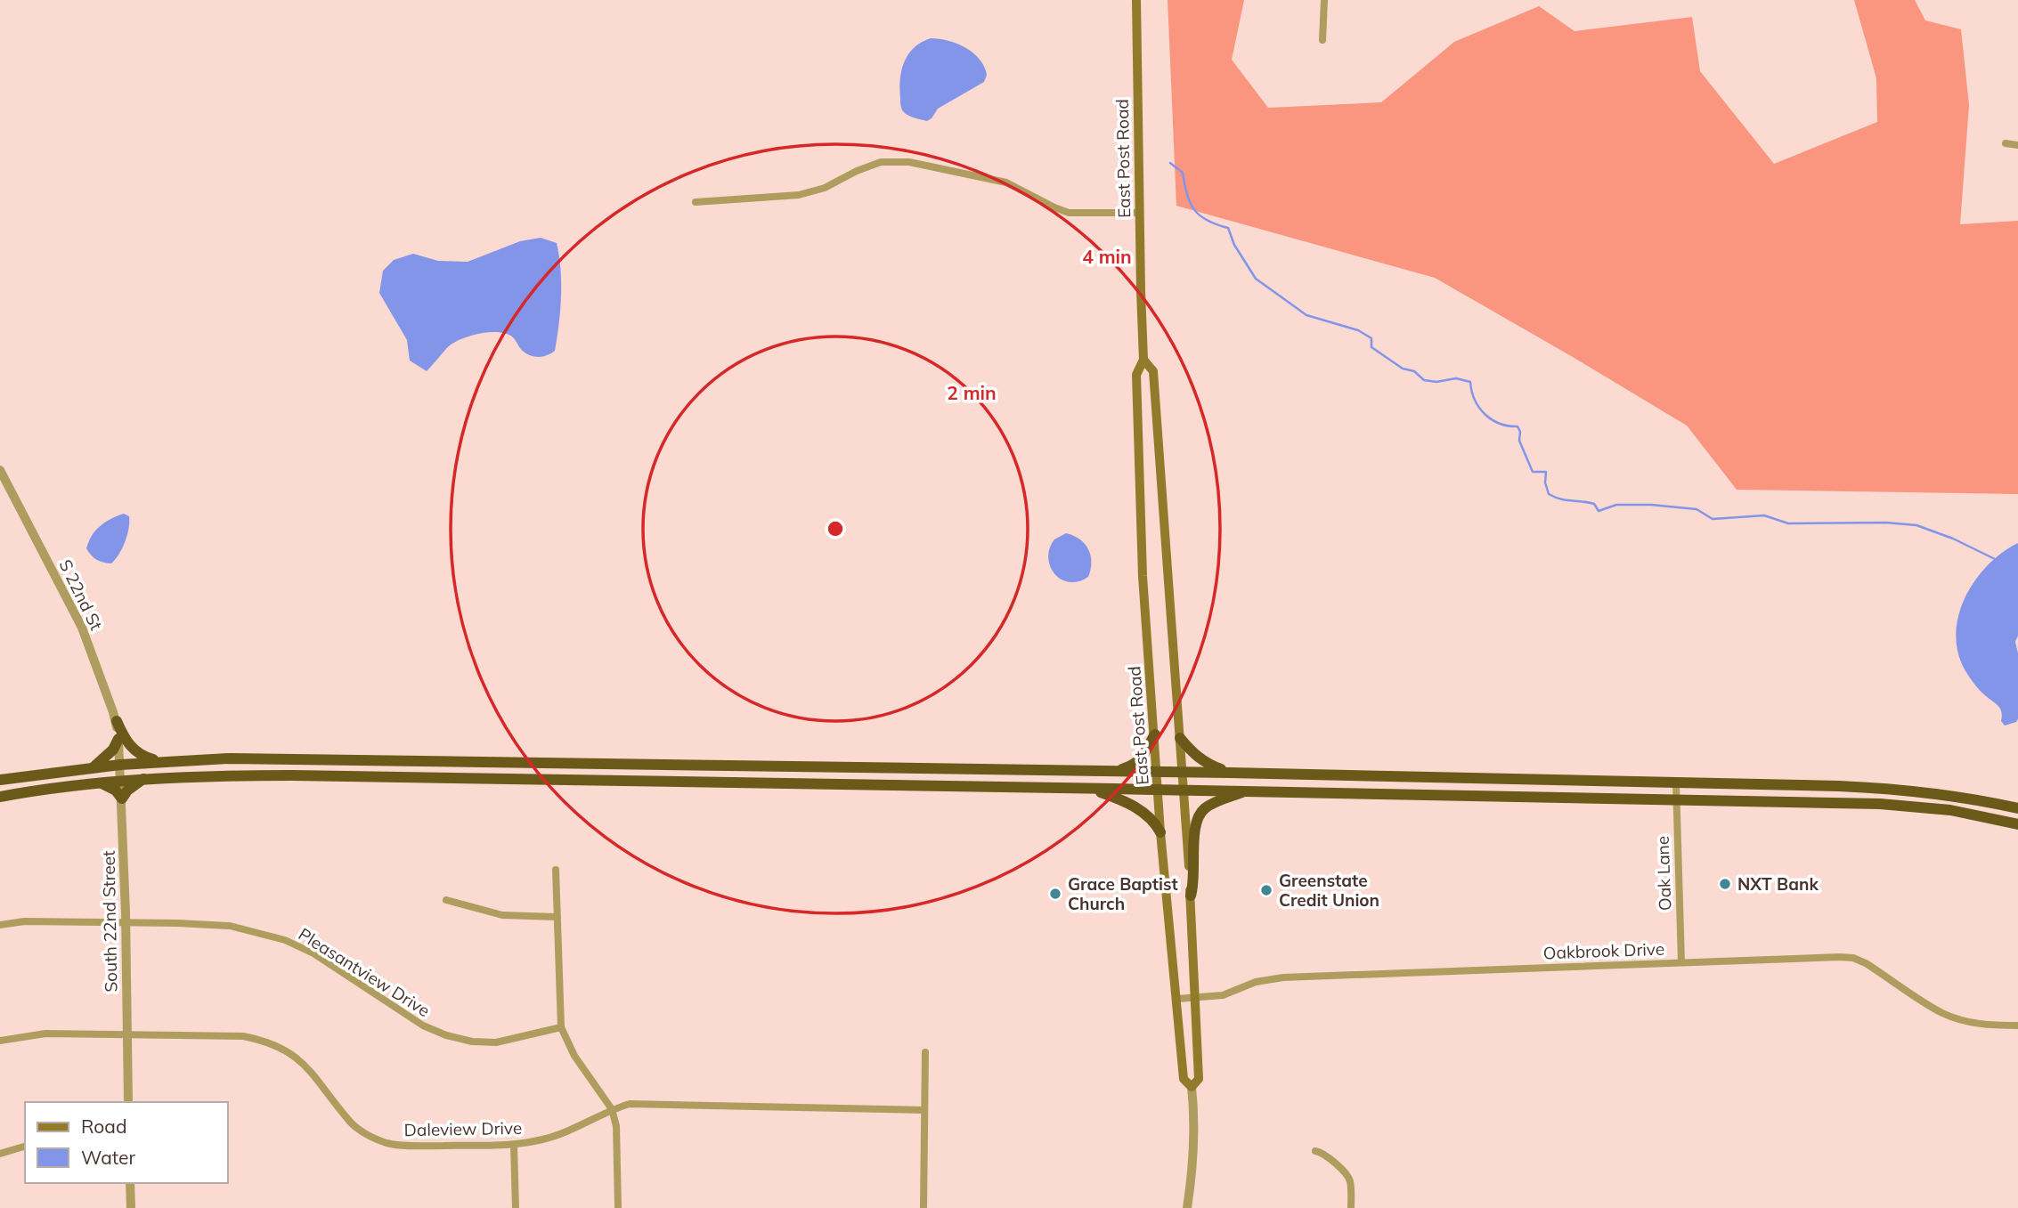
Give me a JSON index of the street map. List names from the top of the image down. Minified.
{"streets":{"main road":["East Post Road"],"street":["S 22nd St","Oak Lane","South 22nd Street","Oakbrook Drive","Pleasantview Drive","Daleview Drive"]},"crossings":[["East Post Road","Oakbrook Drive"],["S 22nd St","South 22nd Street"],["Oak Lane","Oakbrook Drive"],["South 22nd Street","Pleasantview Drive"],["South 22nd Street","Daleview Drive"]],"places":["NXT Bank","Greenstate Credit Union","Grace Baptist Church"],"legend":["Road","Water"],"rings":["4 min","2 min"]}
